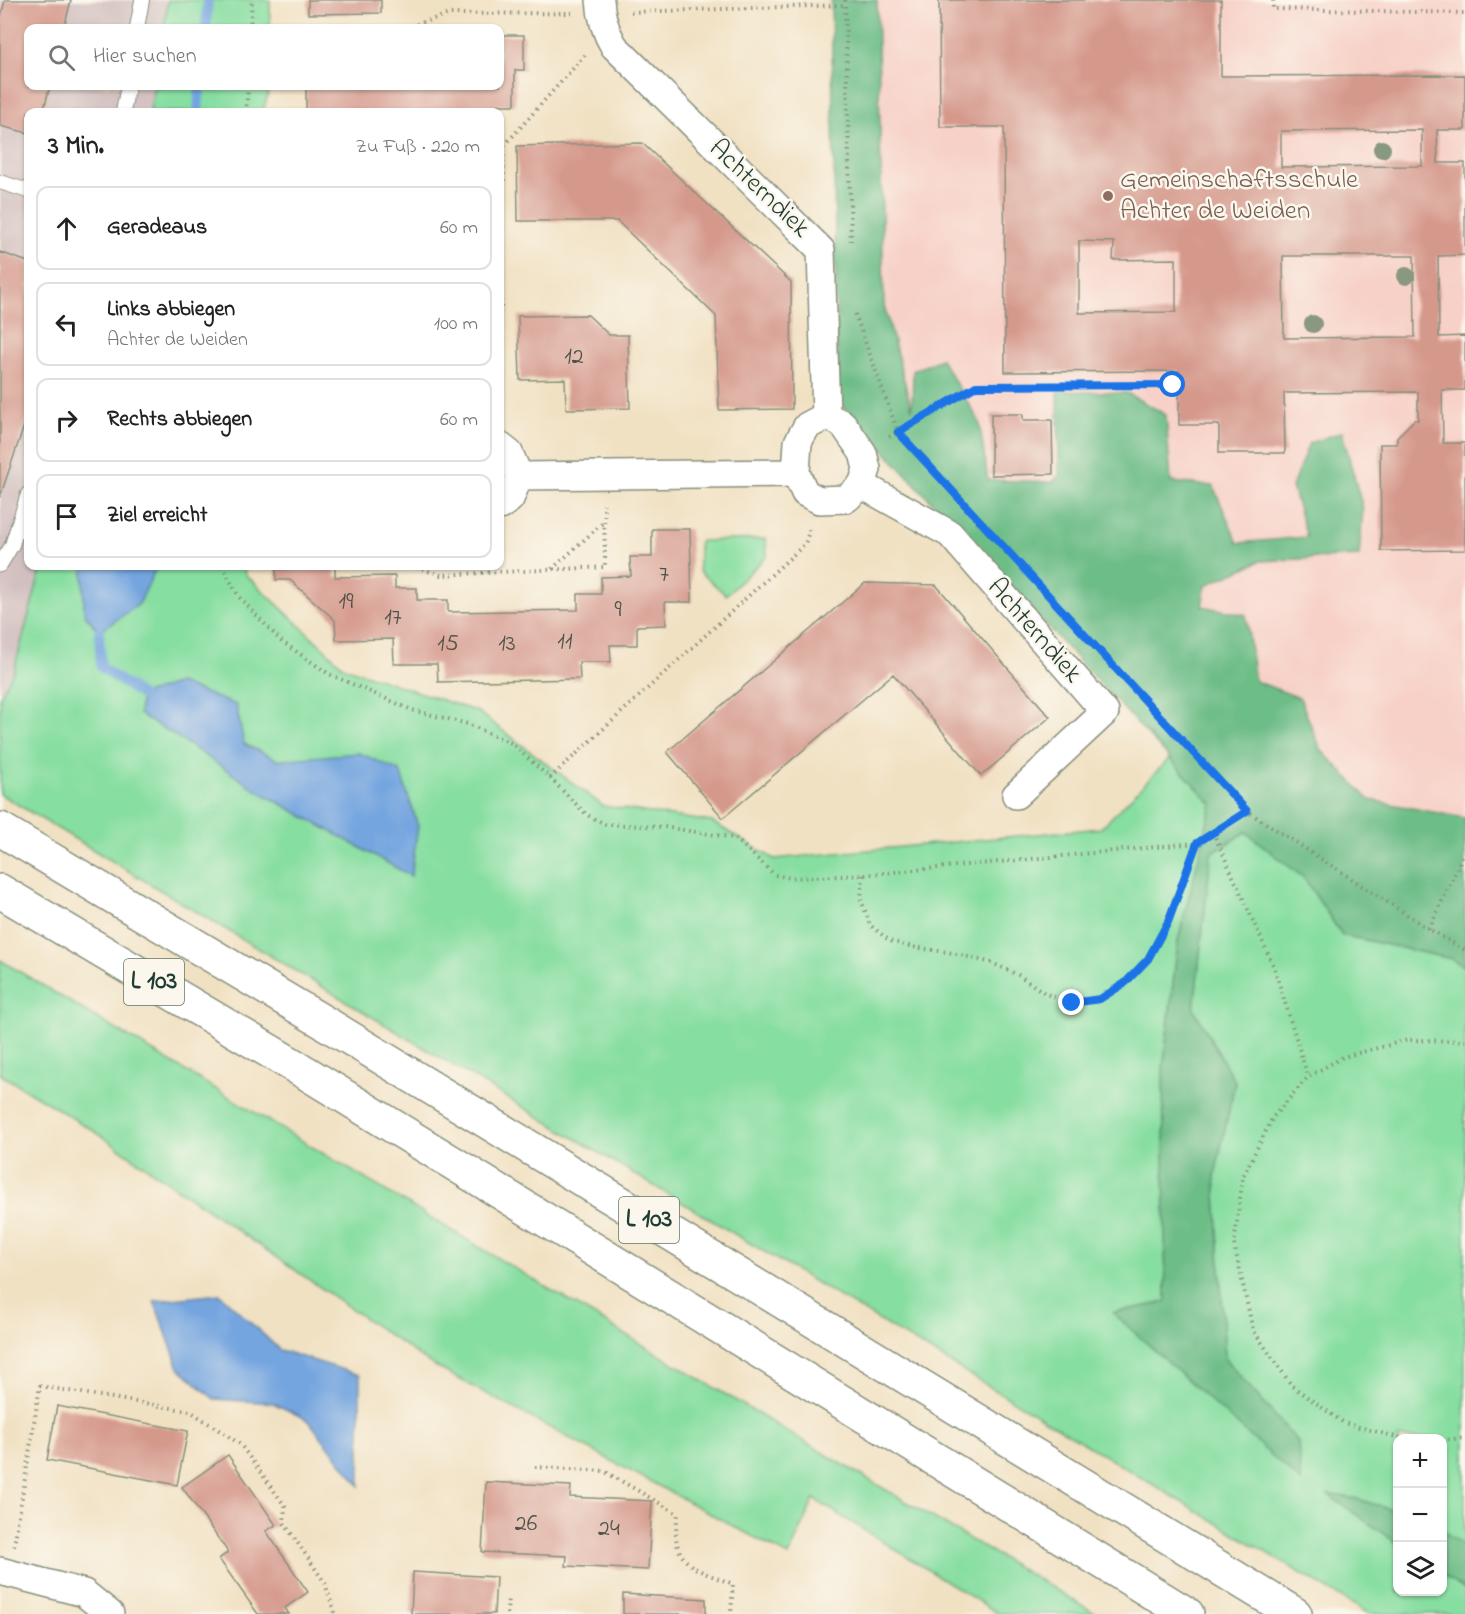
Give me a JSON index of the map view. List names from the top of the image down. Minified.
{"streets":{"highway":["L 103"],"street":["Achterndiek"]},"places":["Gemeinschaftsschule Achter de Weiden"],"house_numbers":["12","7","19","9","17","11","15","13","26","24"],"page":{"search":"Hier suchen","heading":["3 Min.","Zu Fuß · 220 m"],"list":[["Geradeaus","60 m"],["Links abbiegen","Achter de Weiden","100 m"],["Rechts abbiegen","60 m"],"Ziel erreicht"],"map_buttons":["+","−"]}}
